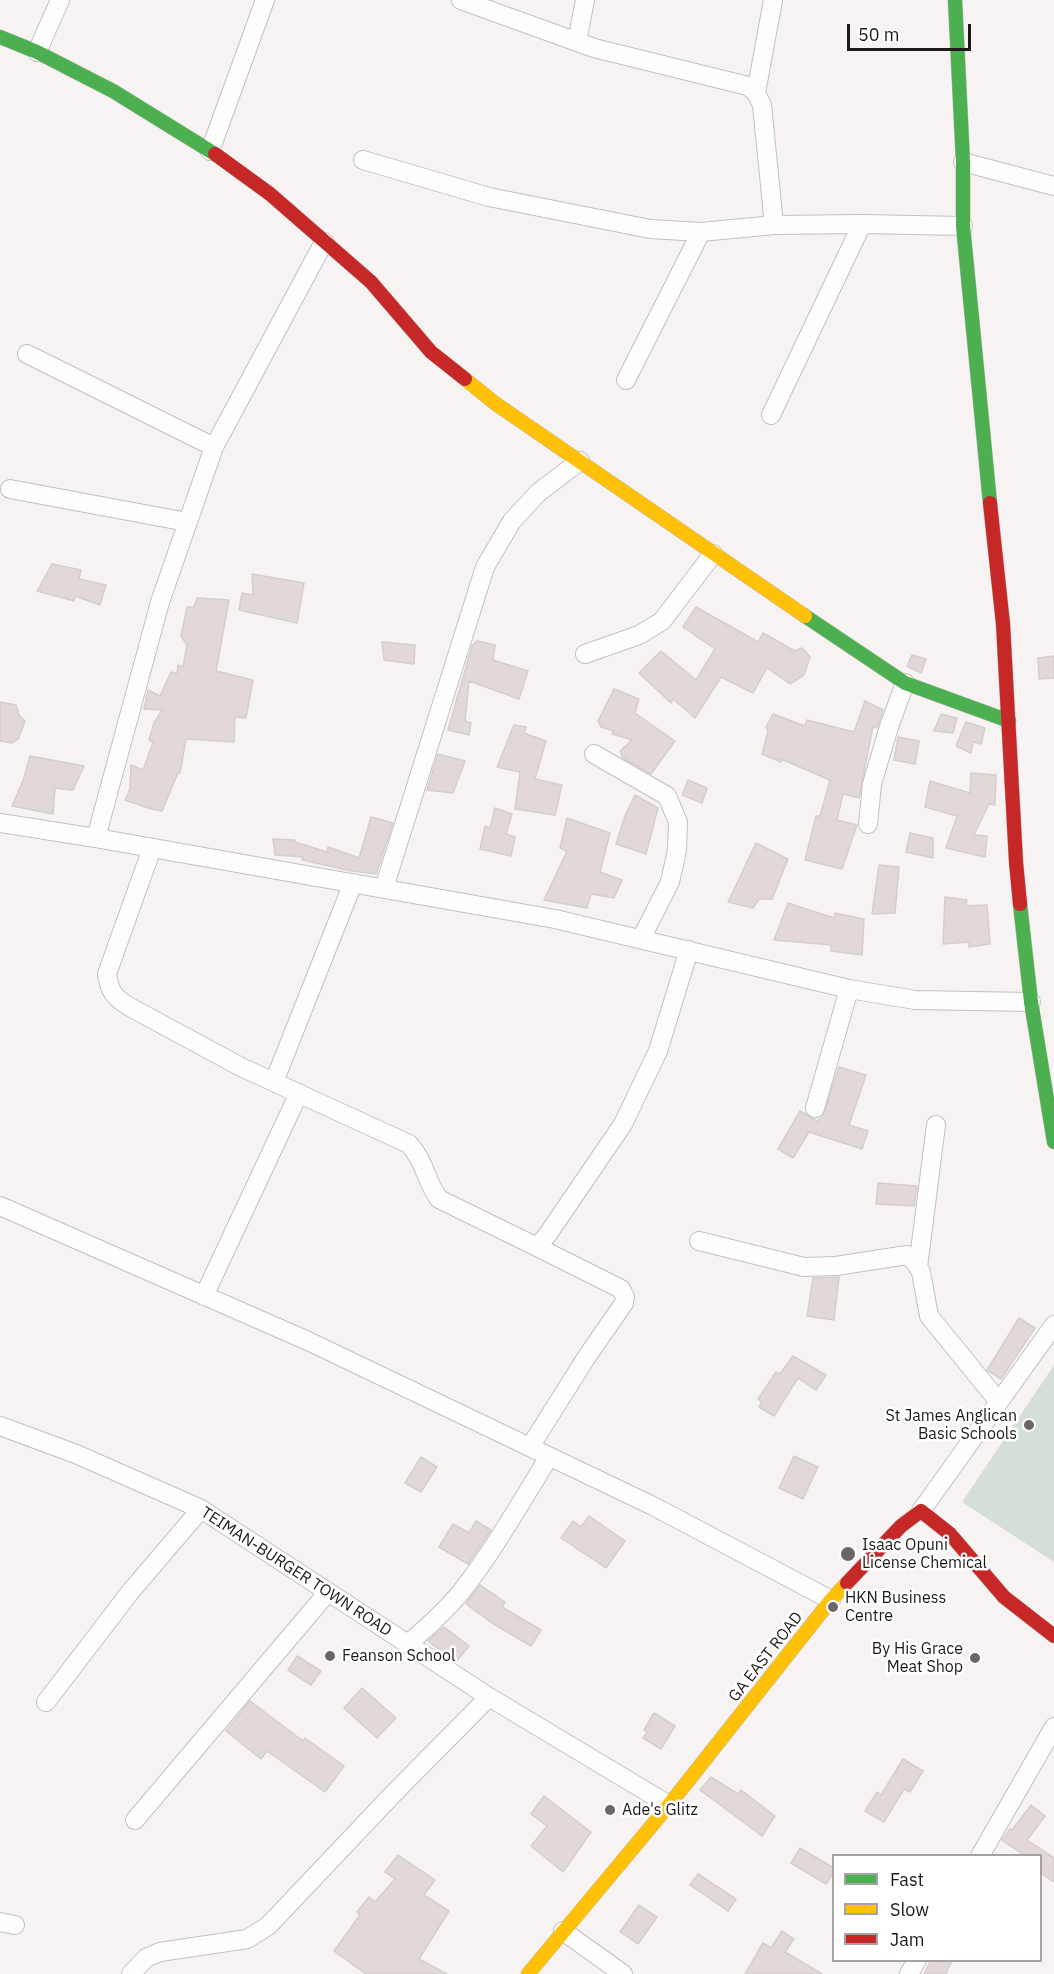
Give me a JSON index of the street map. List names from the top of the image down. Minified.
{"streets":{"street":["TEIMAN-BURGER TOWN ROAD","GA EAST ROAD"]},"crossings":[["TEIMAN-BURGER TOWN ROAD","GA EAST ROAD"]],"places":["St James Anglican Basic Schools","Isaac Opuni License Chemical","HKN Business Centre","Feanson School","By His Grace Meat Shop","Ade's Glitz"],"legend":["Fast","Slow","Jam"],"scale_bar":"50 m"}
